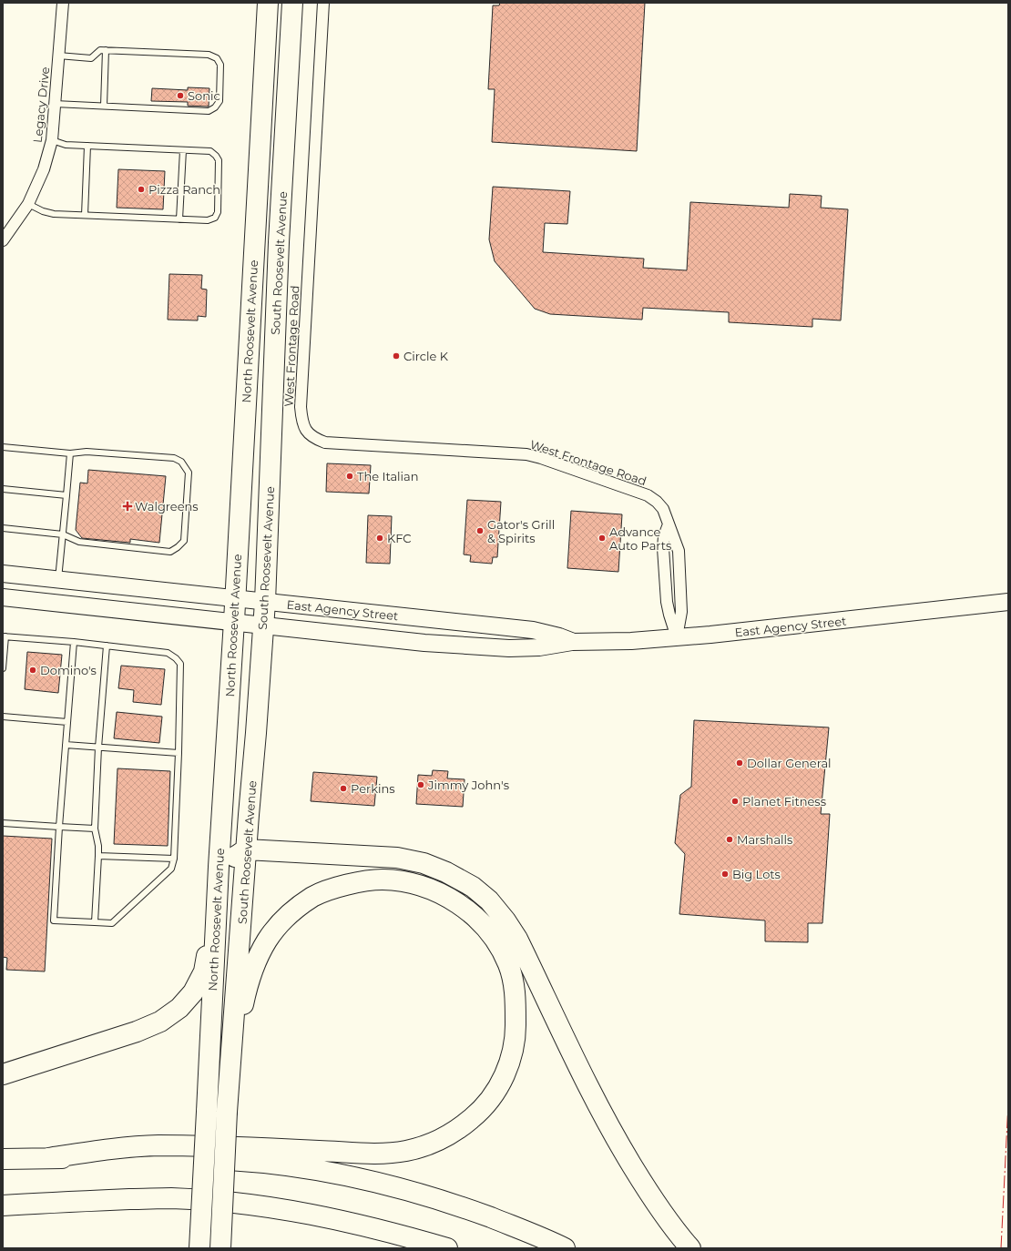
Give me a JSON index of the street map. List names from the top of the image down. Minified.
{"streets":{"highway":["South Roosevelt Avenue","North Roosevelt Avenue"],"main road":["East Agency Street"],"street":["Legacy Drive","West Frontage Road"]},"crossings":[["South Roosevelt Avenue","East Agency Street"],["North Roosevelt Avenue","East Agency Street"],["West Frontage Road","East Agency Street"]],"places":{"other":["Sonic","Pizza Ranch","Circle K","The Italian","Gator's Grill & Spirits","KFC","Advance Auto Parts","Domino's","Dollar General","Jimmy John's","Perkins","Planet Fitness","Marshalls","Big Lots"],"health":["Walgreens"]}}
